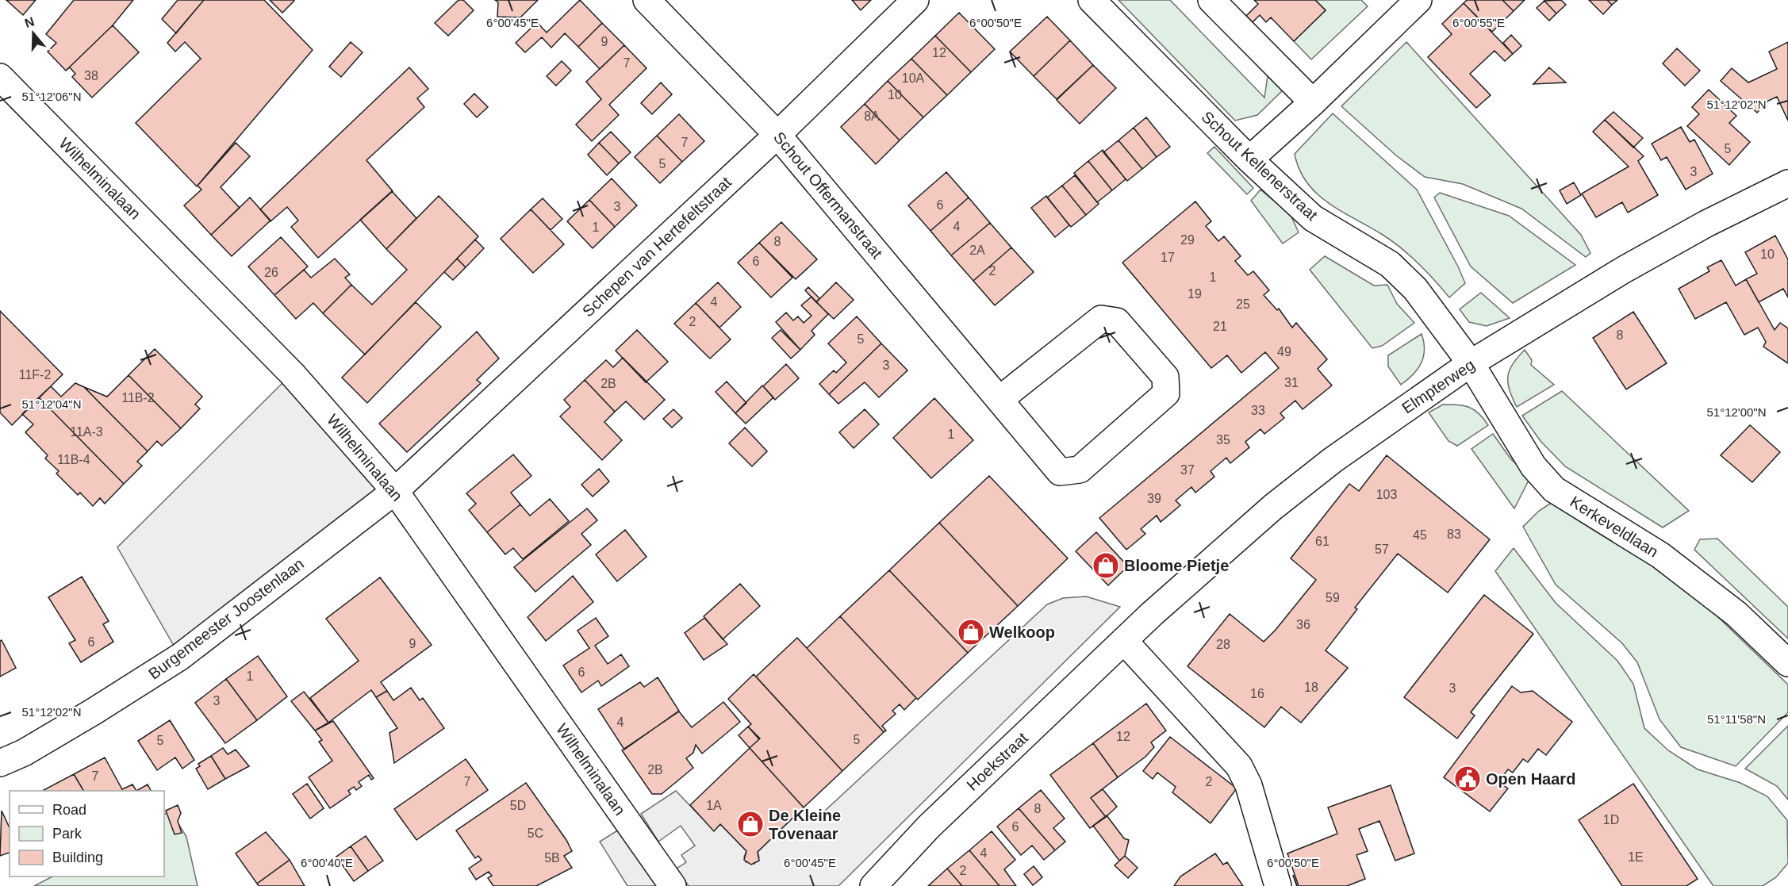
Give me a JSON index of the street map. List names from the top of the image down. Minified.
{"streets":{"street":["Schout Kellenerstraat","Wilhelminalaan","Schout Offermanstraat","Schepen van Hertefeltstraat","Elmpterweg","Kerkeveldlaan","Burgemeester Joostenlaan","Hoekstraat"]},"crossings":[["Schout Kellenerstraat","Elmpterweg"],["Schout Kellenerstraat","Kerkeveldlaan"],["Wilhelminalaan","Schepen van Hertefeltstraat"],["Wilhelminalaan","Burgemeester Joostenlaan"],["Schout Offermanstraat","Schepen van Hertefeltstraat"],["Schepen van Hertefeltstraat","Burgemeester Joostenlaan"],["Elmpterweg","Kerkeveldlaan"],["Elmpterweg","Hoekstraat"]],"places":{"shop":["Bloome Pietje","Welkoop","De Kleine Tovenaar"],"public building":["Open Haard"]},"house_numbers":["9","12","7","38","10A","10","8A","7","5","5","3","6","3","4","1","29","8","2A","10","17","6","2","26","1","19","4","25","2","21","8","5","49","3","11F-2","31","2B","11B-2","33","11A-3","1","35","11B-4","37","103","39","83","45","61","57","59","36","6","9","28","6","1","18","3","16","3","4","12","5","5","2B","7","7","2","5D","1A","8","1D","6","5C","4","1E","5B","2"],"legend":["Road","Park","Building"],"north":"top","coordinates":["6°00'50\"E","6°00'45\"E","6°00'55\"E","51°12'06\"N","51°12'02\"N","51°12'04\"N","51°12'00\"N","51°11'58\"N","6°00'40\"E"]}
